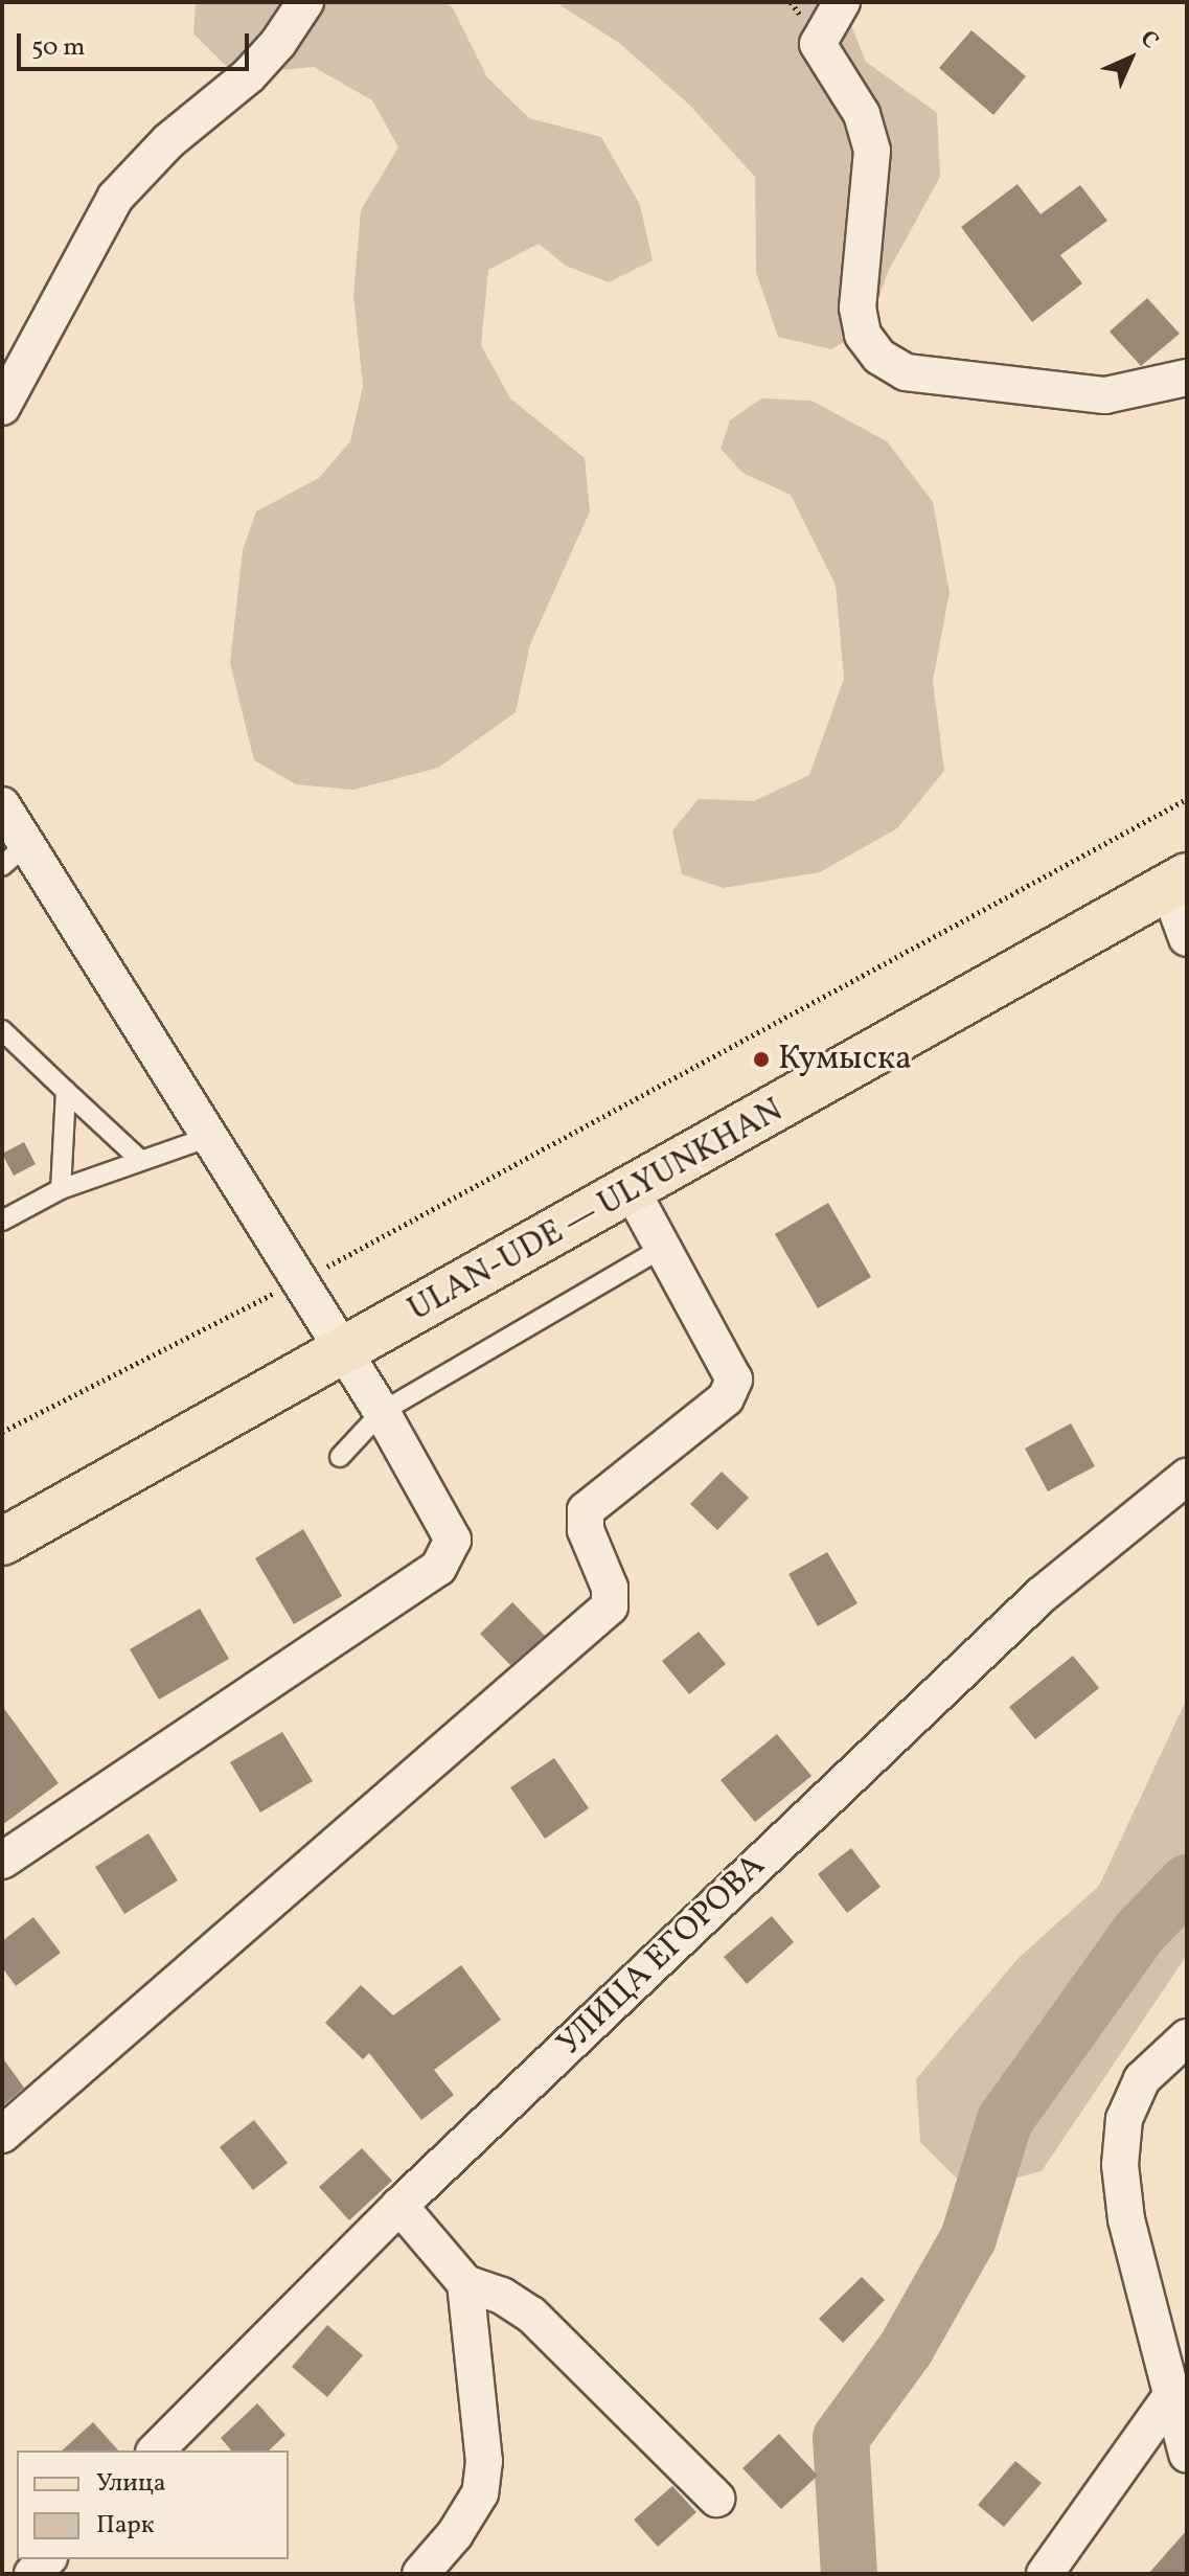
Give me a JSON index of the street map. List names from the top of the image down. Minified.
{"streets":{"main road":["ULAN-UDE — ULYUNKHAN"],"street":["УЛИЦА ЕГОРОВА"]},"places":["Кумыска"],"legend":["Улица","Парк"],"scale_bar":"50 m","north":"top right"}
